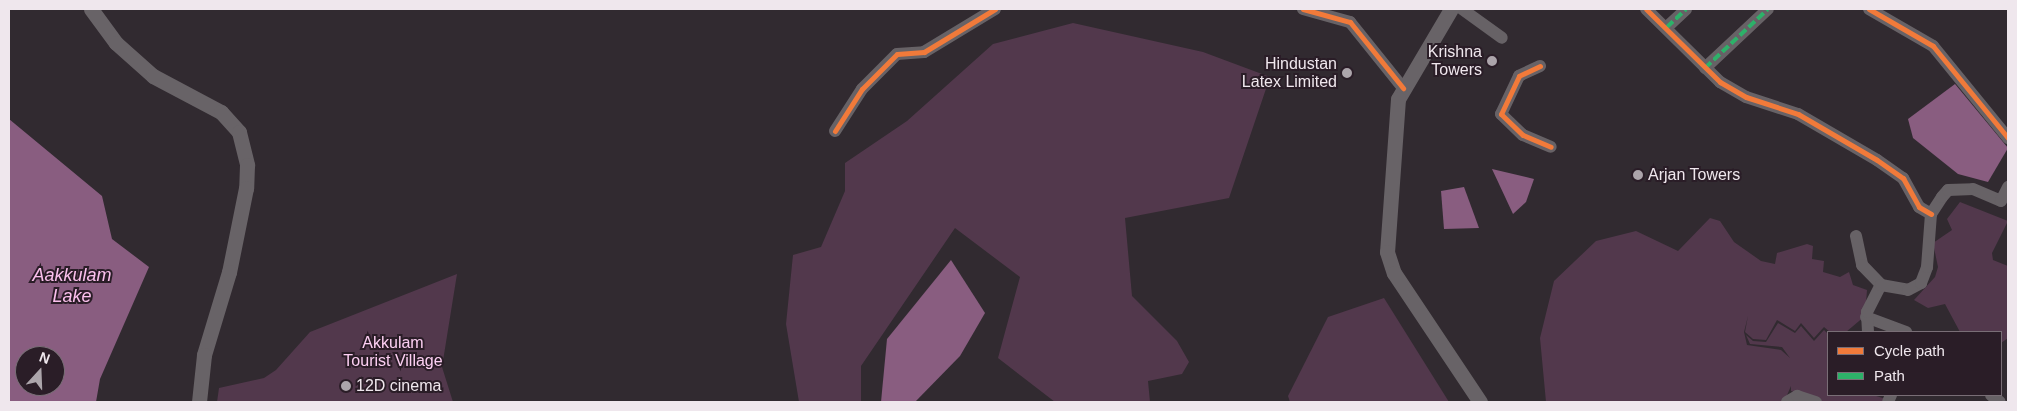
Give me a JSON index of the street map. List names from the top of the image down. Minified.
{"water":["Aakkulam Lake"],"parks":["Akkulam Tourist Village"],"places":["Krishna Towers","Hindustan Latex Limited","Arjan Towers","12D cinema"],"legend":["Cycle path","Path"],"north":"top"}
